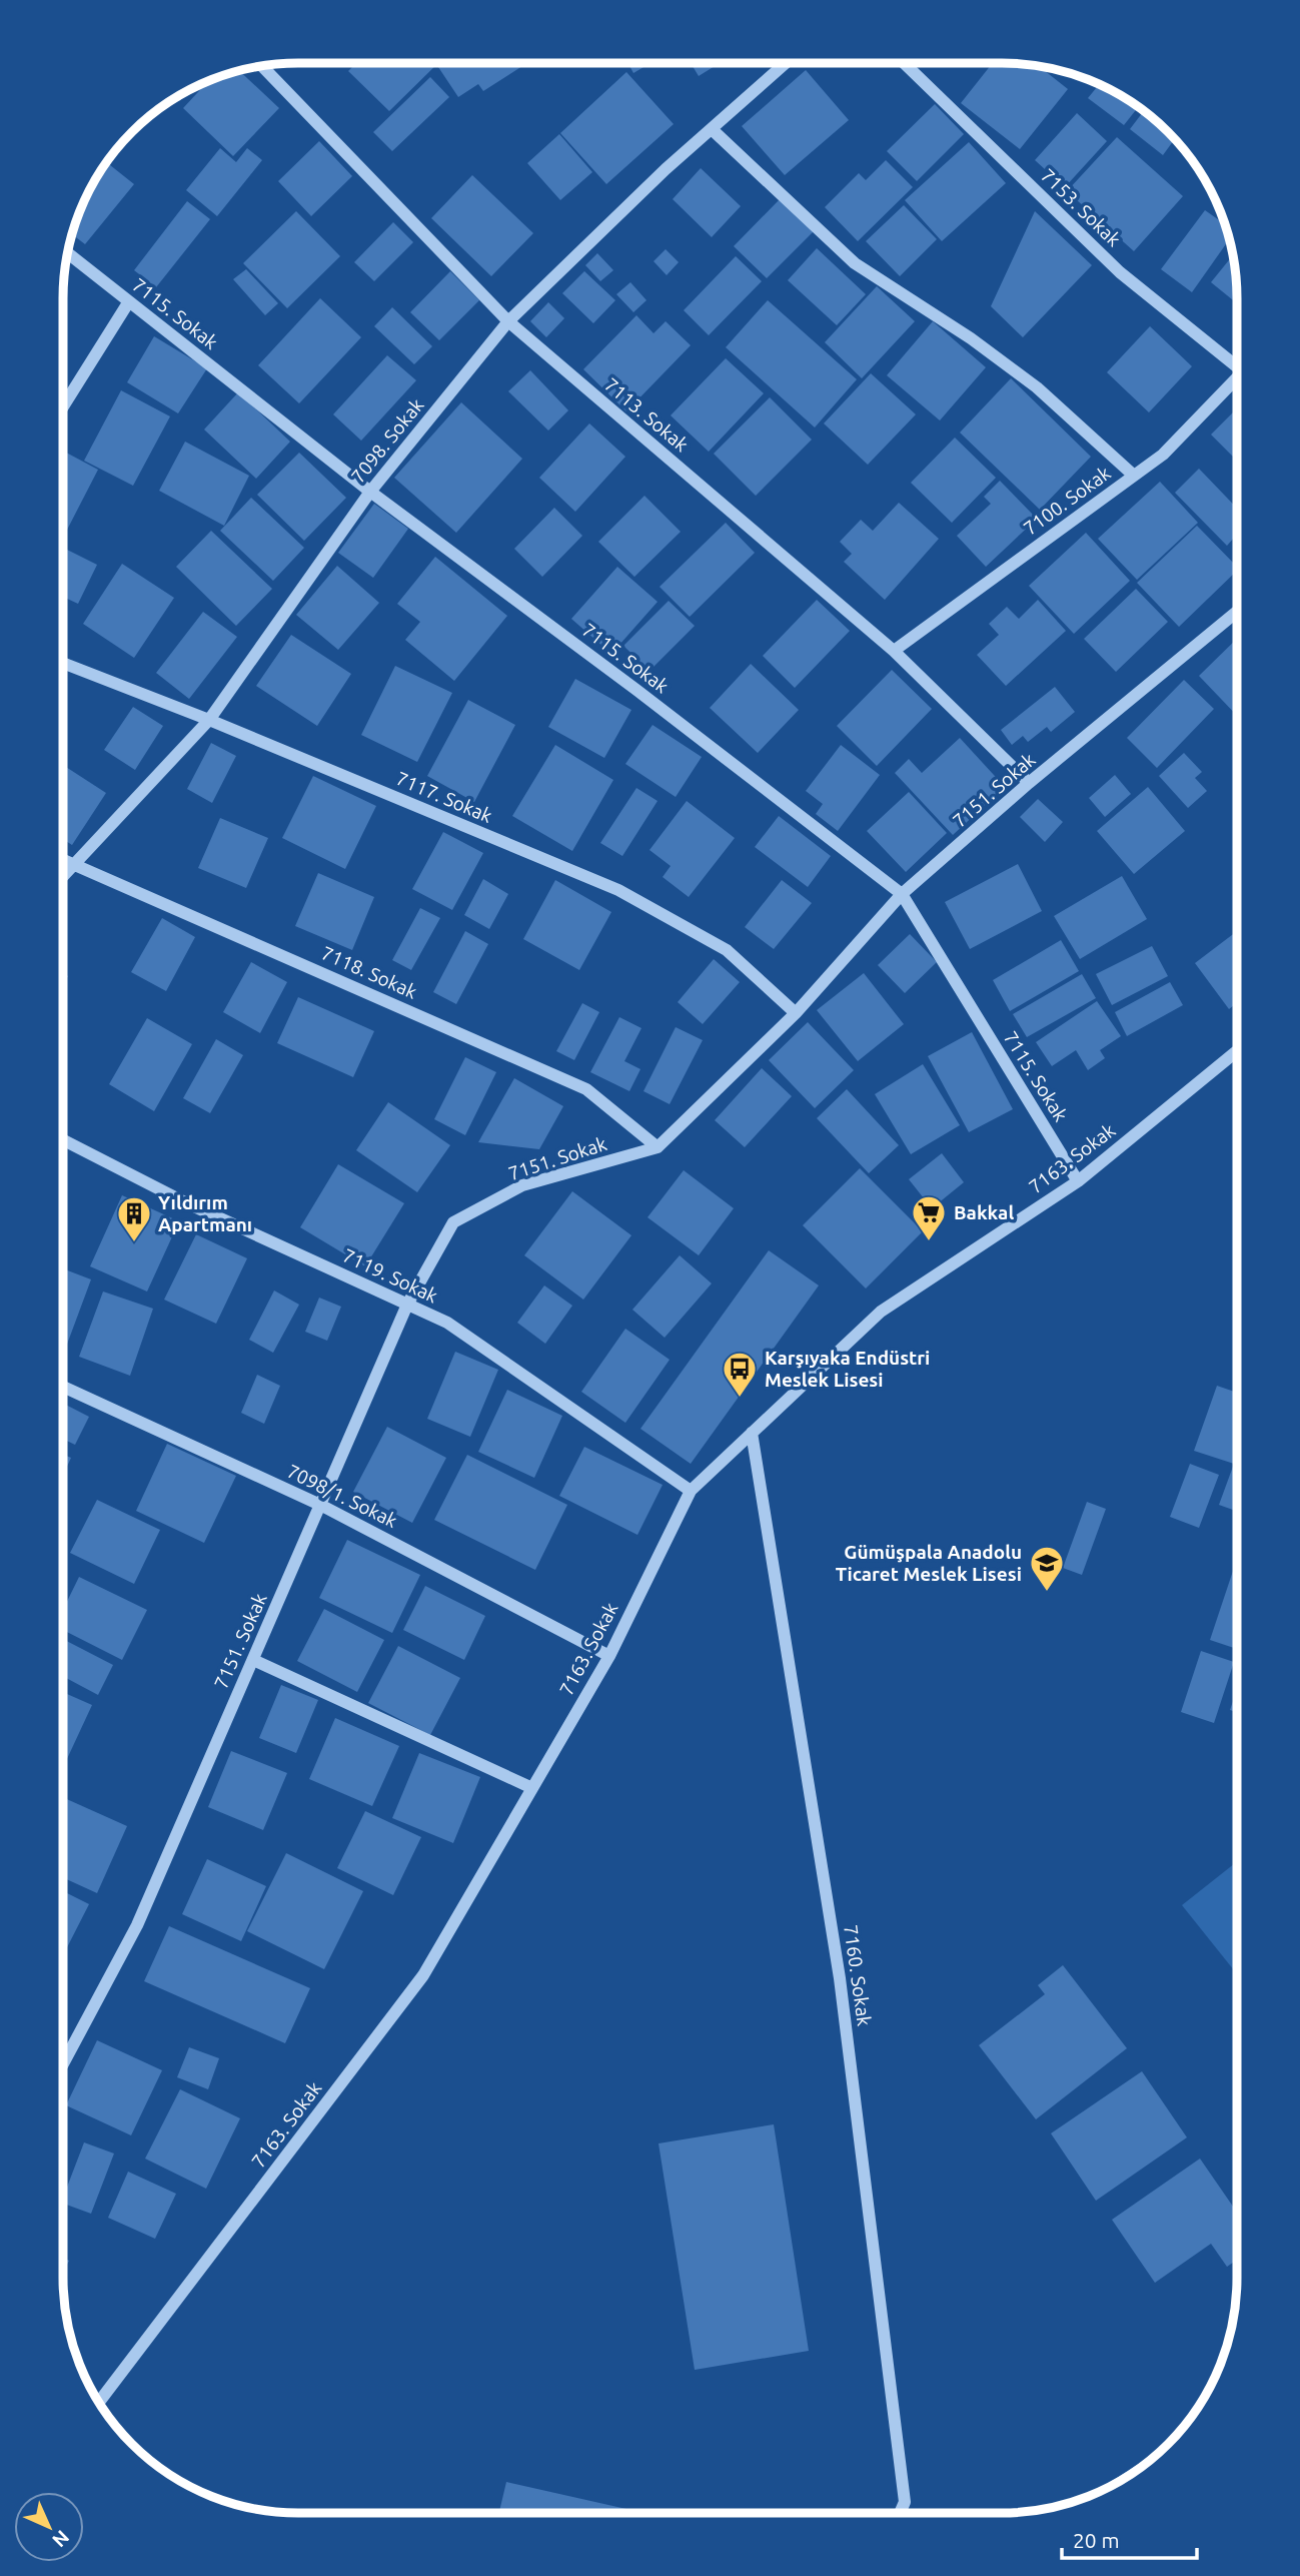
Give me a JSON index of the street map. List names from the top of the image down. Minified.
{"streets":{"street":["7153. Sokak","7115. Sokak","7113. Sokak","7098. Sokak","7100. Sokak","7151. Sokak","7117. Sokak","7118. Sokak","7163. Sokak","7119. Sokak","7098/1. Sokak","7160. Sokak"]},"crossings":[["7115. Sokak","7098. Sokak"],["7115. Sokak","7151. Sokak"],["7115. Sokak","7163. Sokak"],["7113. Sokak","7098. Sokak"],["7113. Sokak","7100. Sokak"],["7113. Sokak","7151. Sokak"],["7098. Sokak","7117. Sokak"],["7098. Sokak","7118. Sokak"],["7151. Sokak","7117. Sokak"],["7151. Sokak","7118. Sokak"],["7151. Sokak","7119. Sokak"],["7151. Sokak","7098/1. Sokak"],["7163. Sokak","7119. Sokak"],["7163. Sokak","7098/1. Sokak"],["7163. Sokak","7160. Sokak"]],"places":{"supermarket":["Bakkal"],"building":["Yıldırım Apartmanı"],"bus stop":["Karşıyaka Endüstri Meslek Lisesi"],"school or university":["Gümüşpala Anadolu Ticaret Meslek Lisesi"]},"scale_bar":"20 m","north":"bottom right"}
